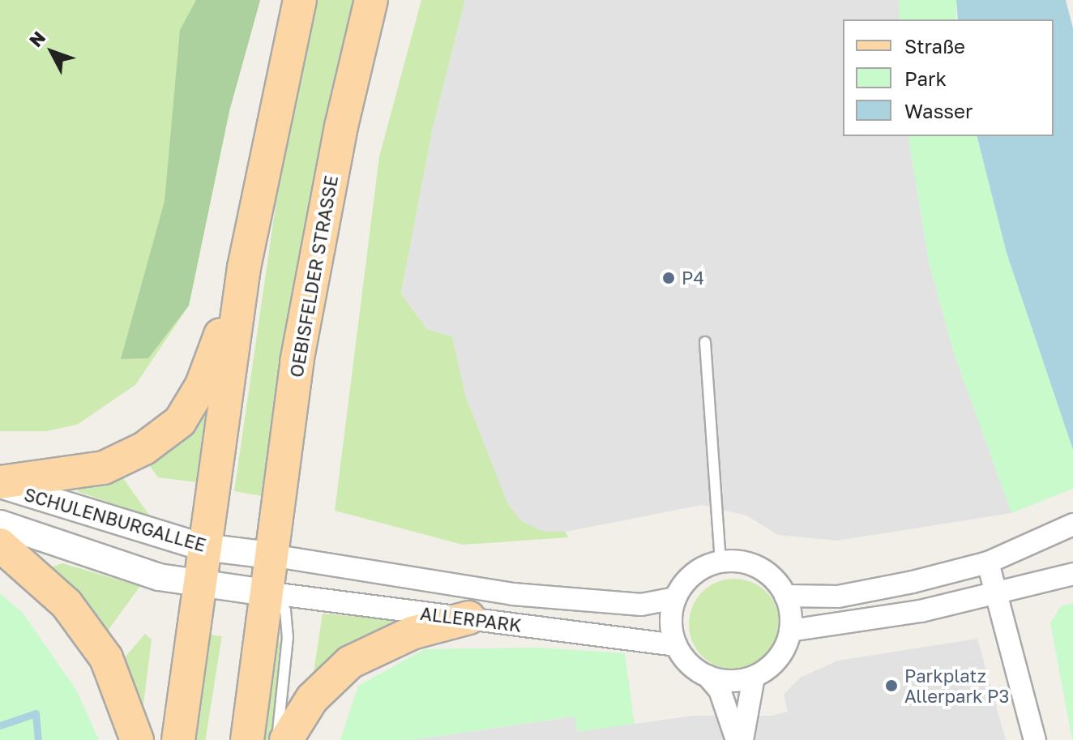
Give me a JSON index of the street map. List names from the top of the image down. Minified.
{"streets":{"main road":["OEBISFELDER STRASSE"],"street":["SCHULENBURGALLEE","ALLERPARK"]},"crossings":[["OEBISFELDER STRASSE","SCHULENBURGALLEE"],["OEBISFELDER STRASSE","ALLERPARK"],["SCHULENBURGALLEE","ALLERPARK"]],"places":["P4","Parkplatz Allerpark P3"],"legend":["Straße","Park","Wasser"],"north":"top left"}
